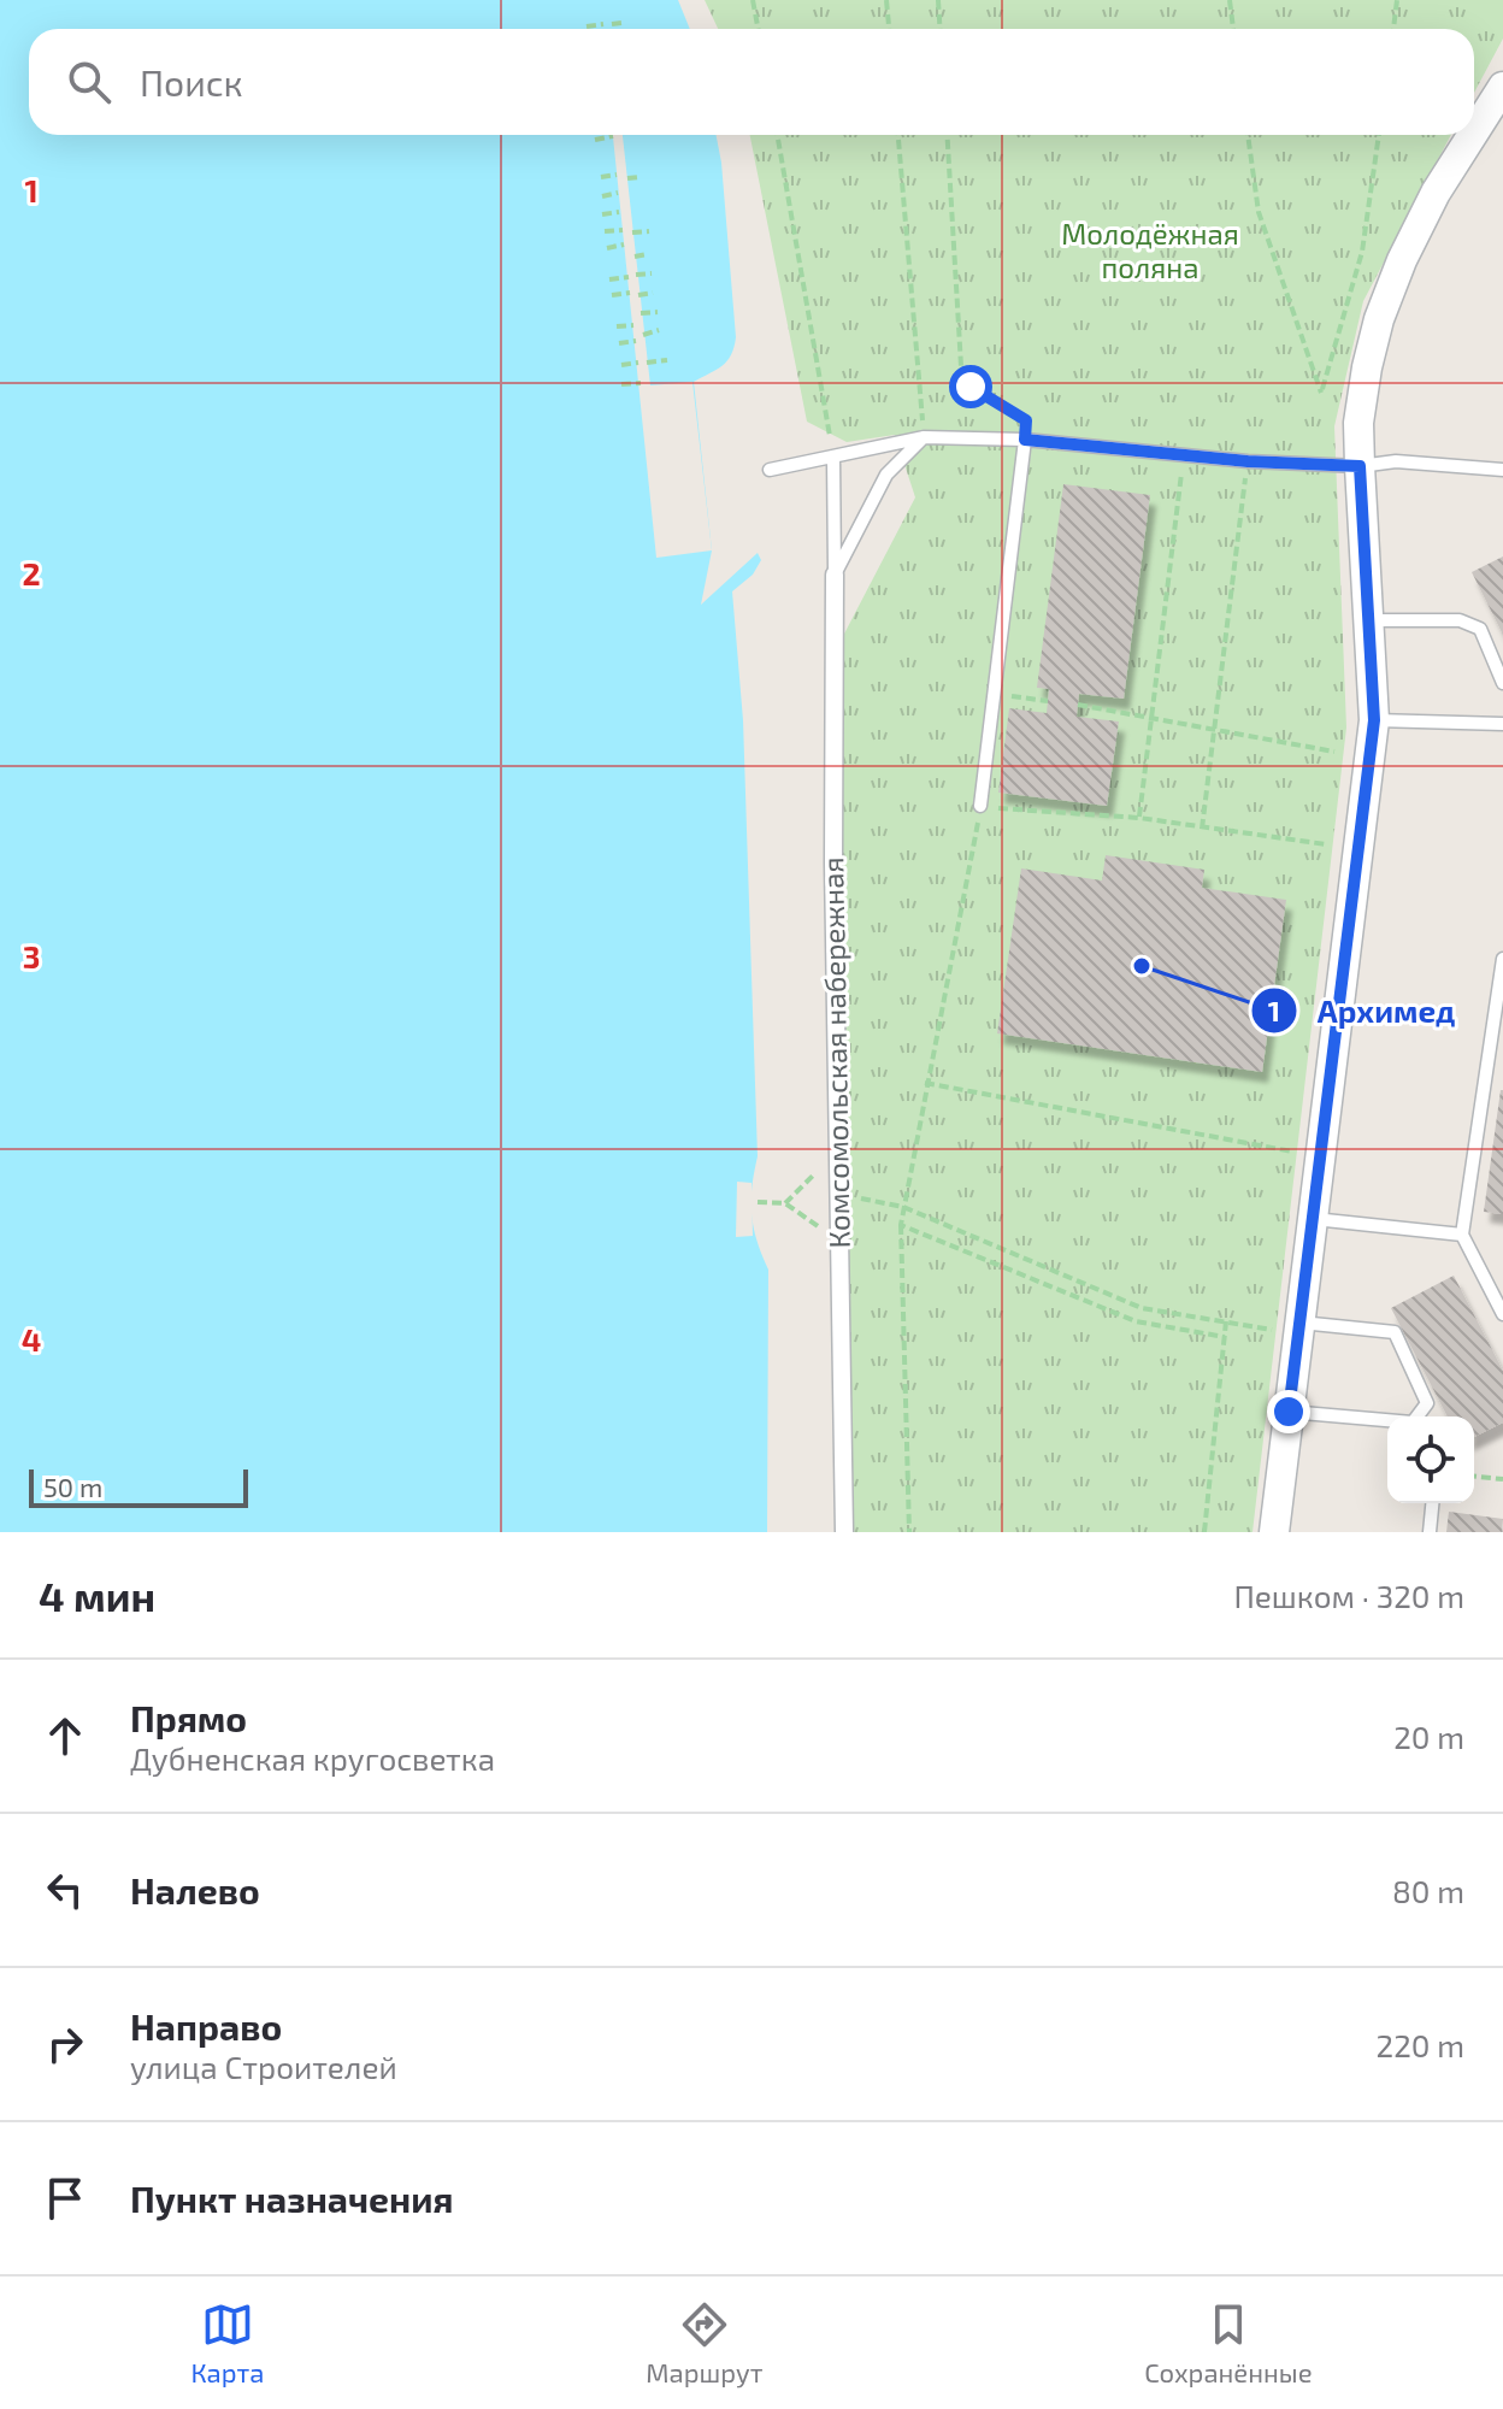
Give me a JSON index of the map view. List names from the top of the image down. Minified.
{"streets":{"street":["Комсомольская набережная"]},"parks":["Молодёжная поляна"],"places":["Архимед"],"scale_bar":"50 m","page":{"search":"Поиск","scale":"50 m","heading":["4 мин","Пешком · 320 m"],"list":[["Прямо","Дубненская кругосветка","20 m"],["Налево","80 m"],["Направо","улица Строителей","220 m"],"Пункт назначения"],"nav":["Карта","Маршрут","Сохранённые"]},"grid":{"rows":["1","2","3","4"]}}
